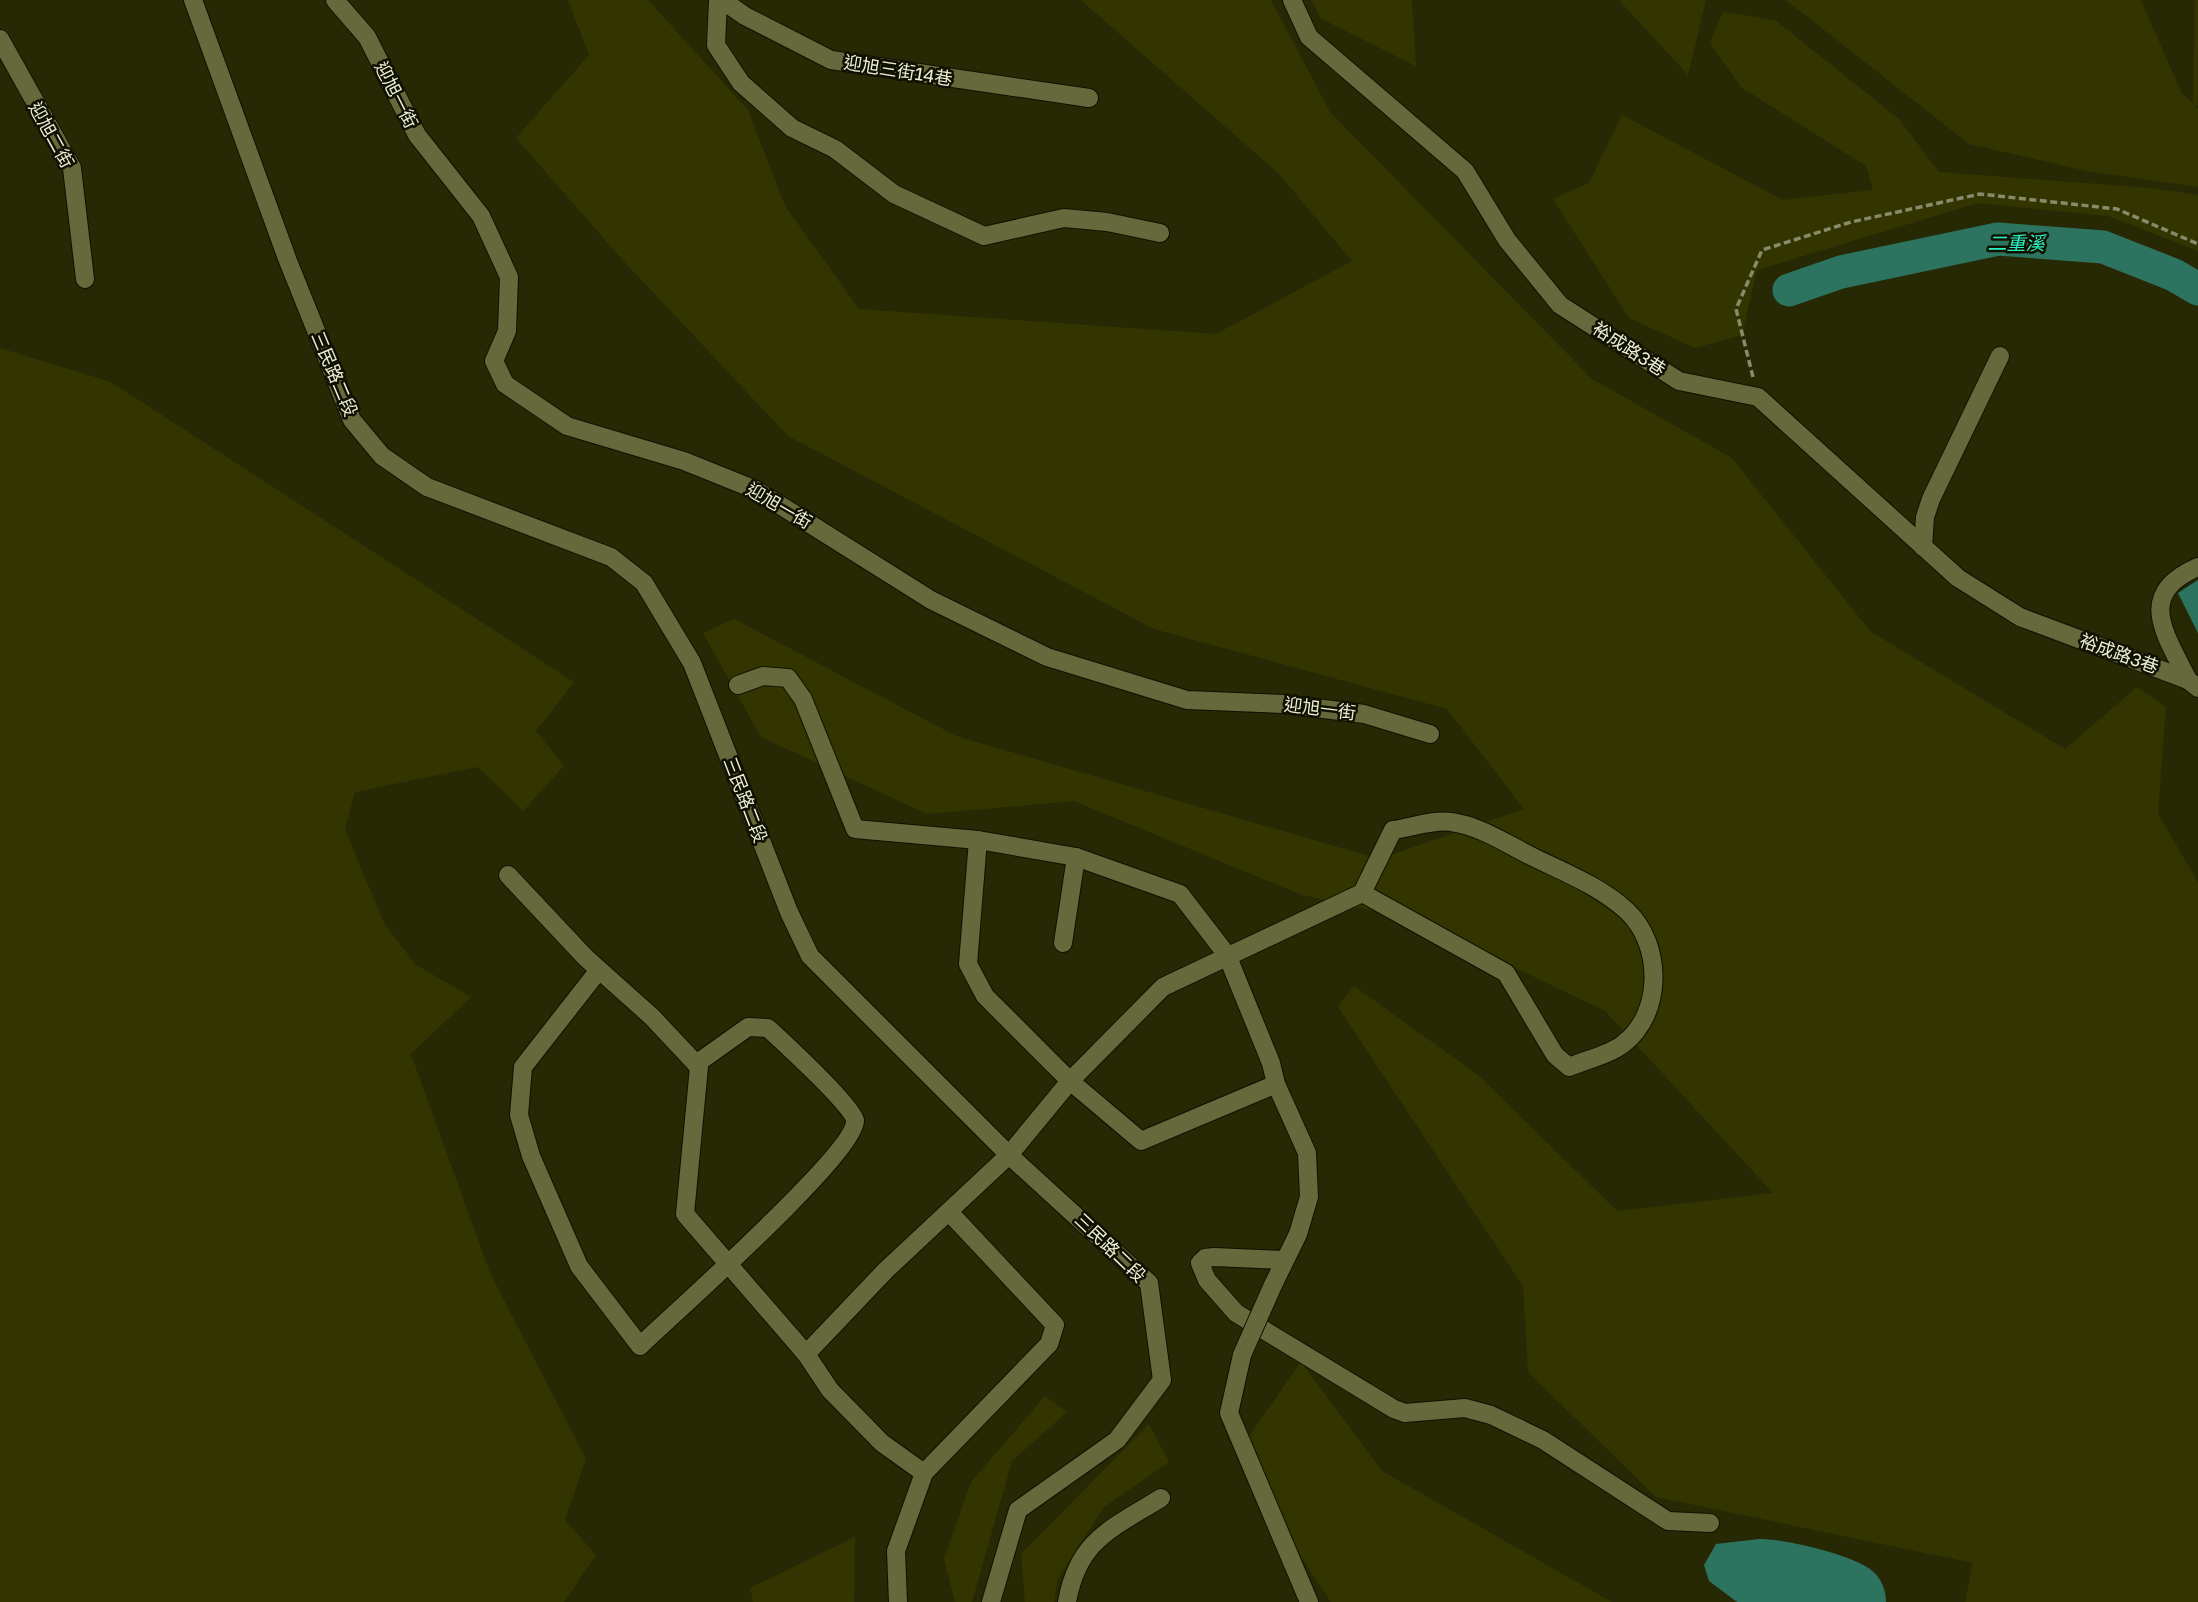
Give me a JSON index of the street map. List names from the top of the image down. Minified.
{"streets":{"street":["迎旭三街14巷","迎旭一街","迎旭二街","裕成路3巷","三民路二段"]},"water":["二重溪"]}
